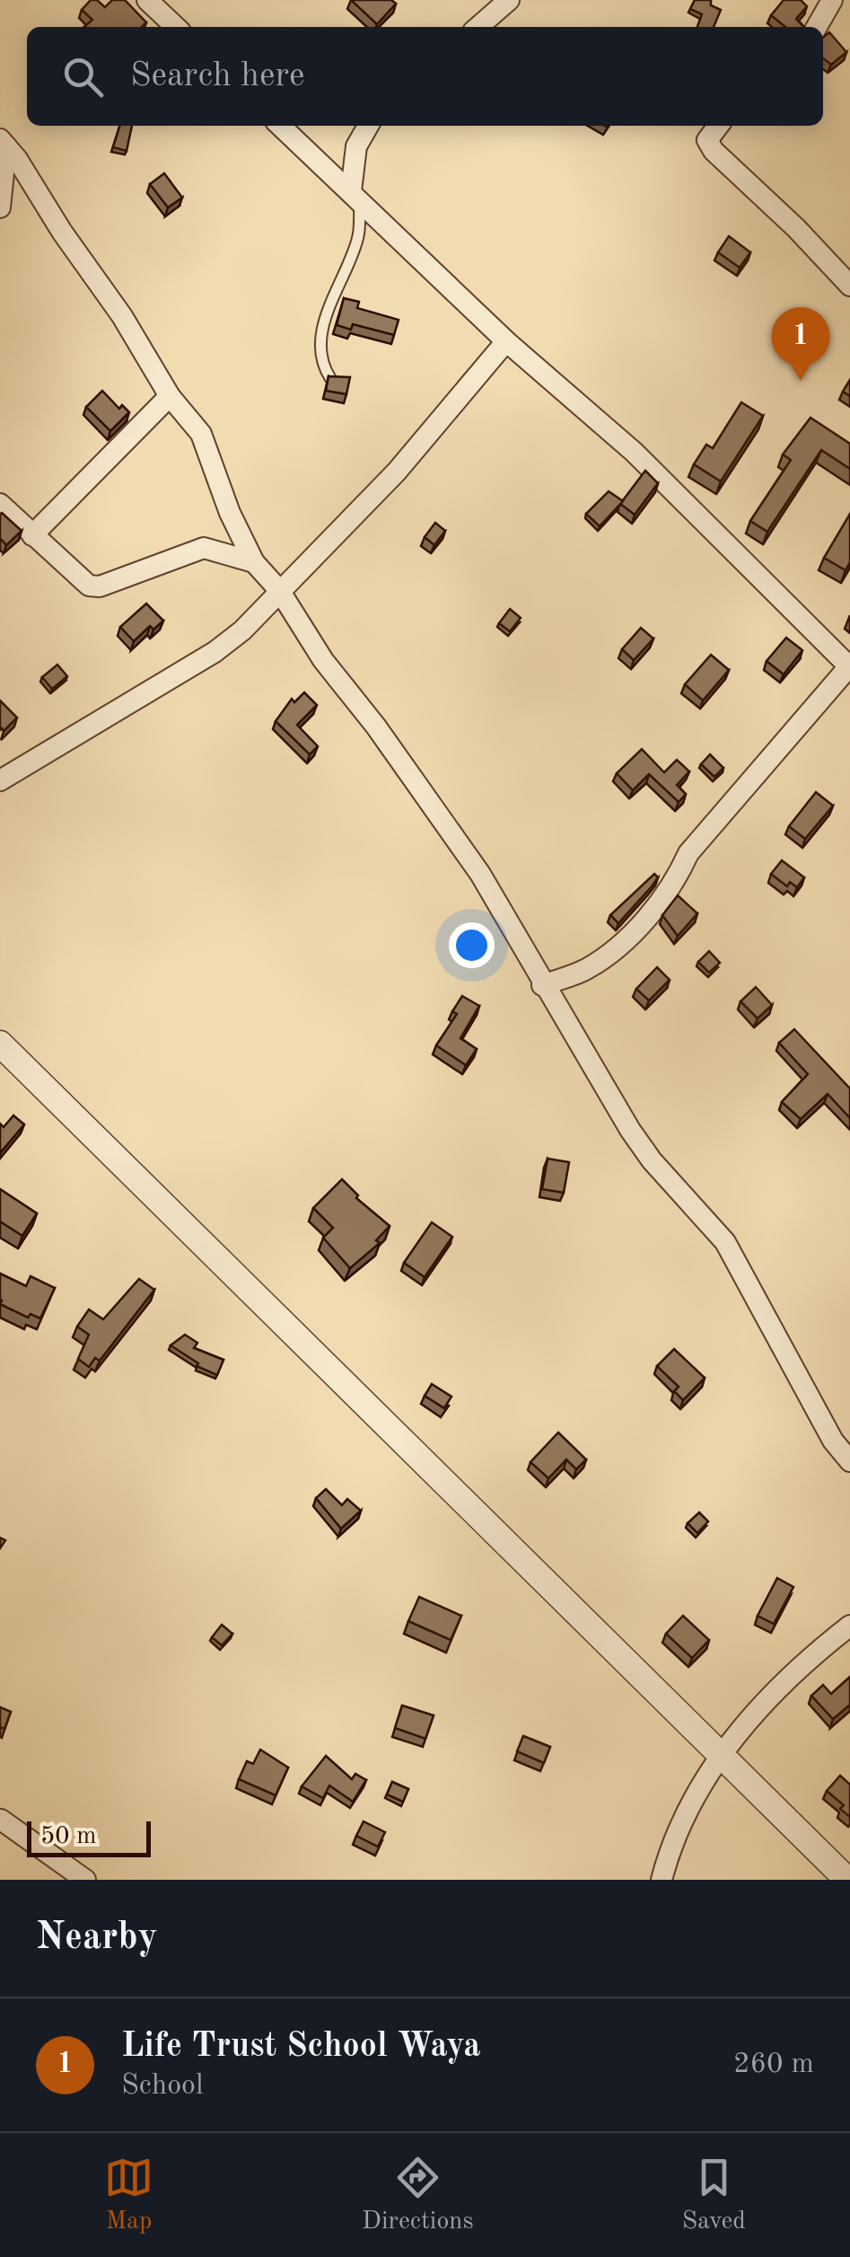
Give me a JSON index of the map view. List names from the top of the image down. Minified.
{"scale_bar":"50 m","page":{"search":"Search here","pins":"1","scale":"50 m","heading":"Nearby","list":[{"mark":"1","name":"Life Trust School Waya","note":"School","value":"260 m"}],"nav":["Map","Directions","Saved"]}}
